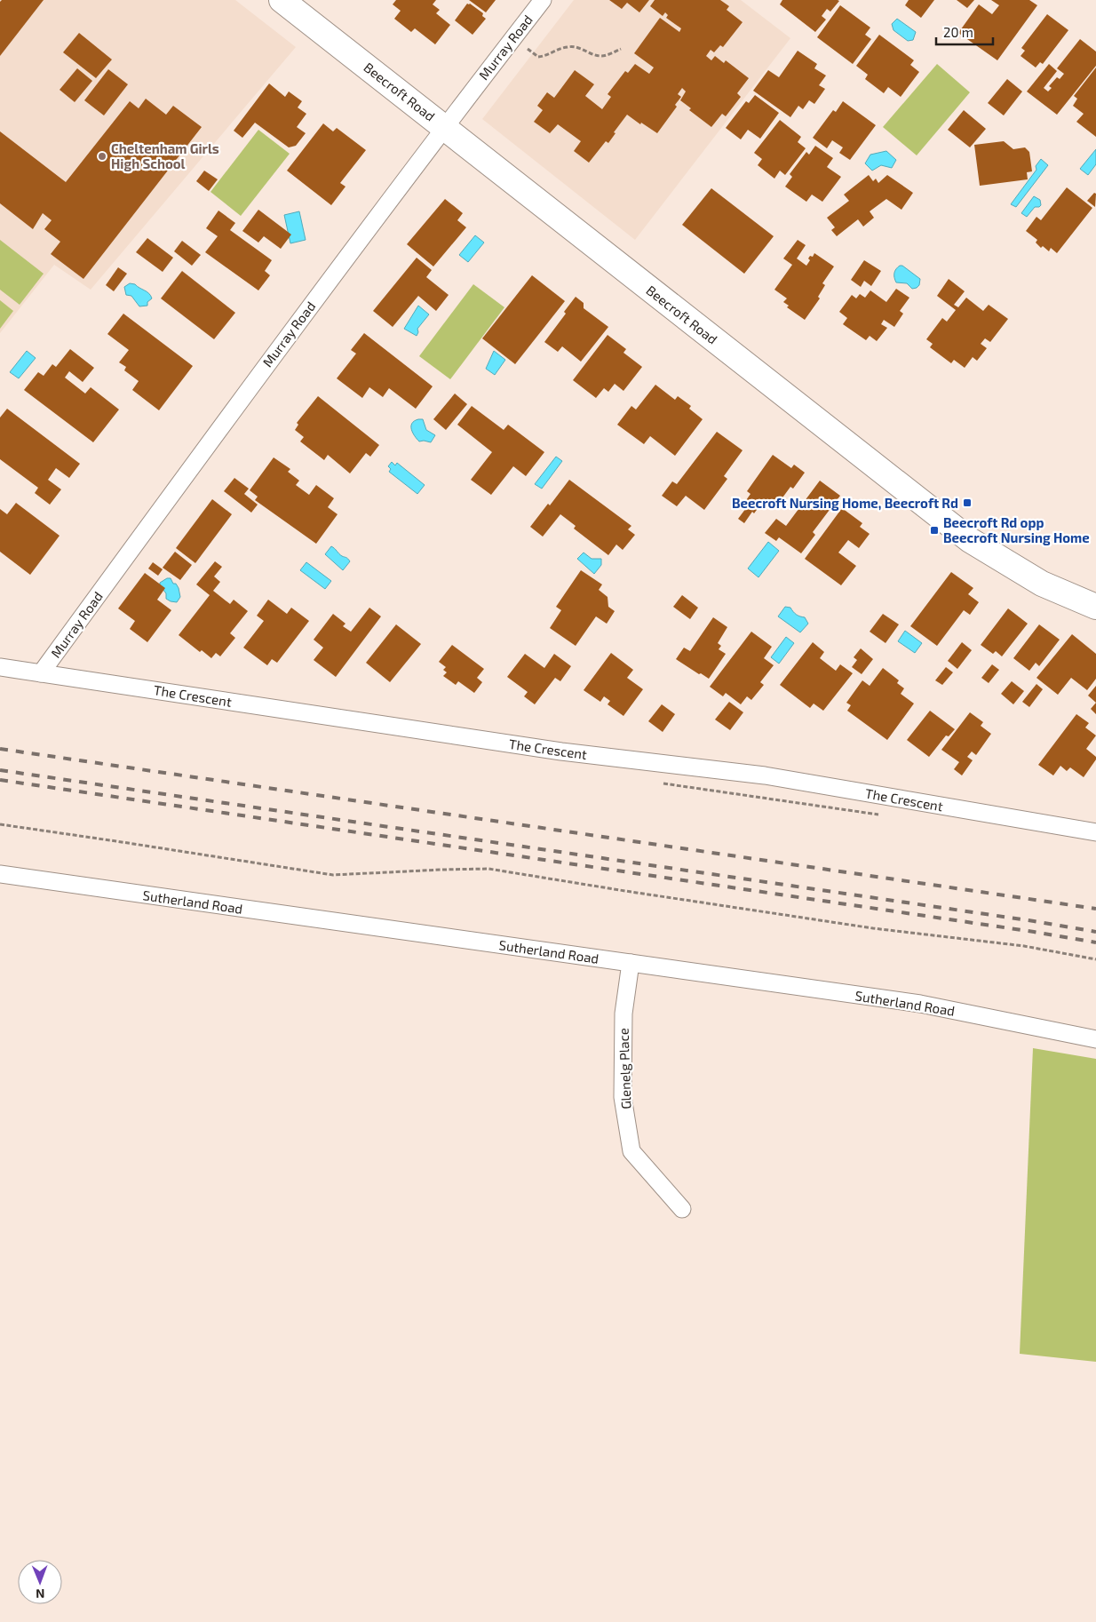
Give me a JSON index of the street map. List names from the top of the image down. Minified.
{"streets":{"main road":["Beecroft Road"],"street":["Murray Road","The Crescent","Sutherland Road","Glenelg Place"]},"crossings":[["Murray Road","Beecroft Road"],["Murray Road","The Crescent"],["Sutherland Road","Glenelg Place"]],"places":{"other":["Cheltenham Girls High School"],"transit":["Beecroft Nursing Home, Beecroft Rd","Beecroft Rd opp Beecroft Nursing Home"]},"scale_bar":"20 m","north":"bottom"}
